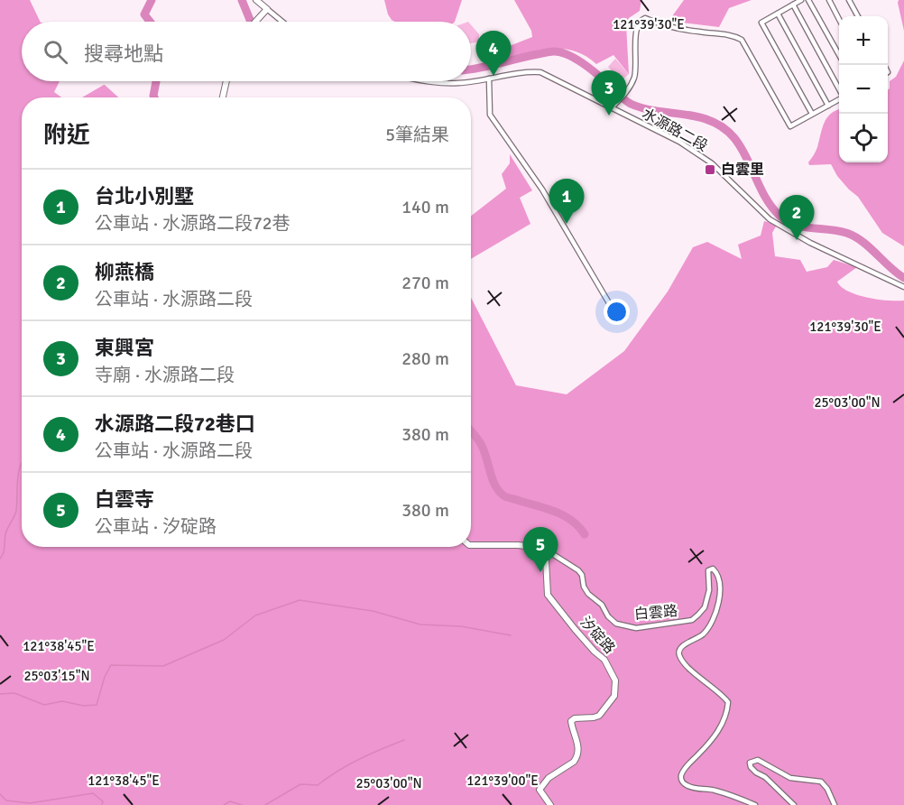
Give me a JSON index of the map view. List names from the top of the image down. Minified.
{"streets":{"street":["水源路二段","白雲路","汐碇路"]},"crossings":[["白雲路","汐碇路"]],"places":{"transit":["白雲里"]},"page":{"map_buttons":["+","−"],"search":"搜尋地點","pins":["4","3","1","2","5"],"heading":["附近","5筆結果"],"list":[{"mark":"1","name":"台北小別墅","note":"公車站 · 水源路二段72巷","value":"140 m"},{"mark":"2","name":"柳燕橋","note":"公車站 · 水源路二段","value":"270 m"},{"mark":"3","name":"東興宮","note":"寺廟 · 水源路二段","value":"280 m"},{"mark":"4","name":"水源路二段72巷口","note":"公車站 · 水源路二段","value":"380 m"},{"mark":"5","name":"白雲寺","note":"公車站 · 汐碇路","value":"380 m"}]},"coordinates":["121°39'30\"E","25°03'00\"N","121°38'45\"E","25°03'15\"N","121°39'00\"E"]}
